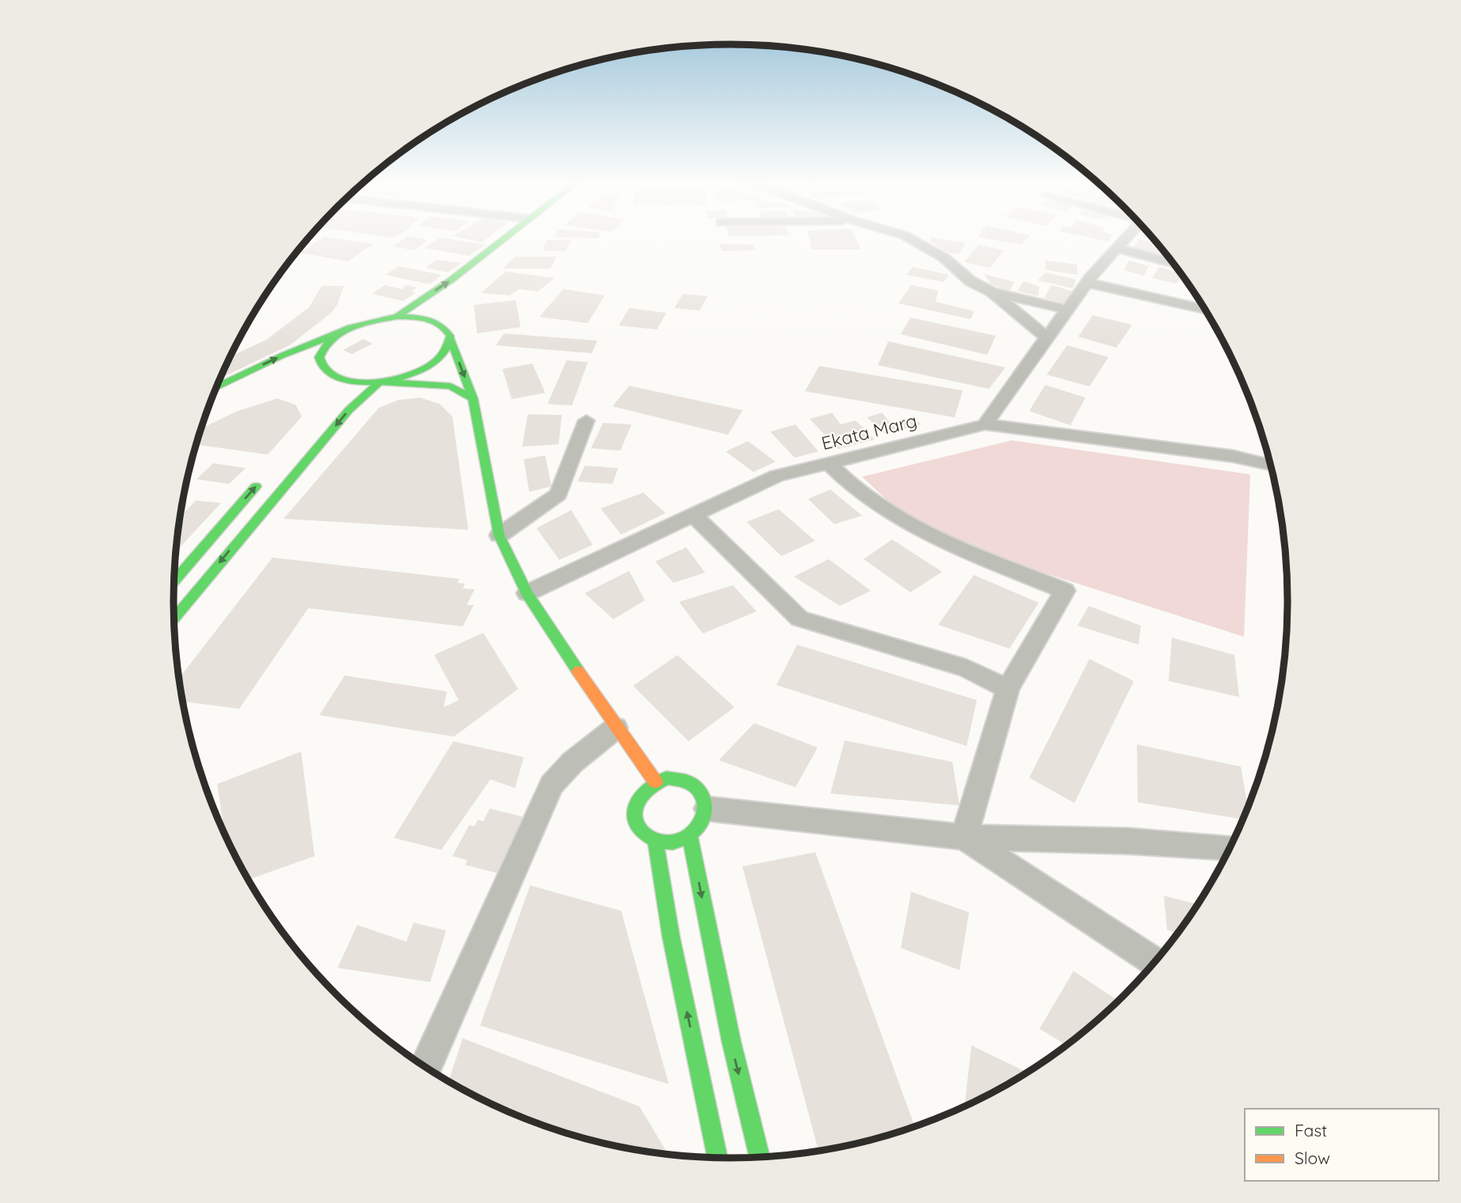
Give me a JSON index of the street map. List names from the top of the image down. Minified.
{"streets":{"street":["Ekata Marg"]},"legend":["Fast","Slow"]}
